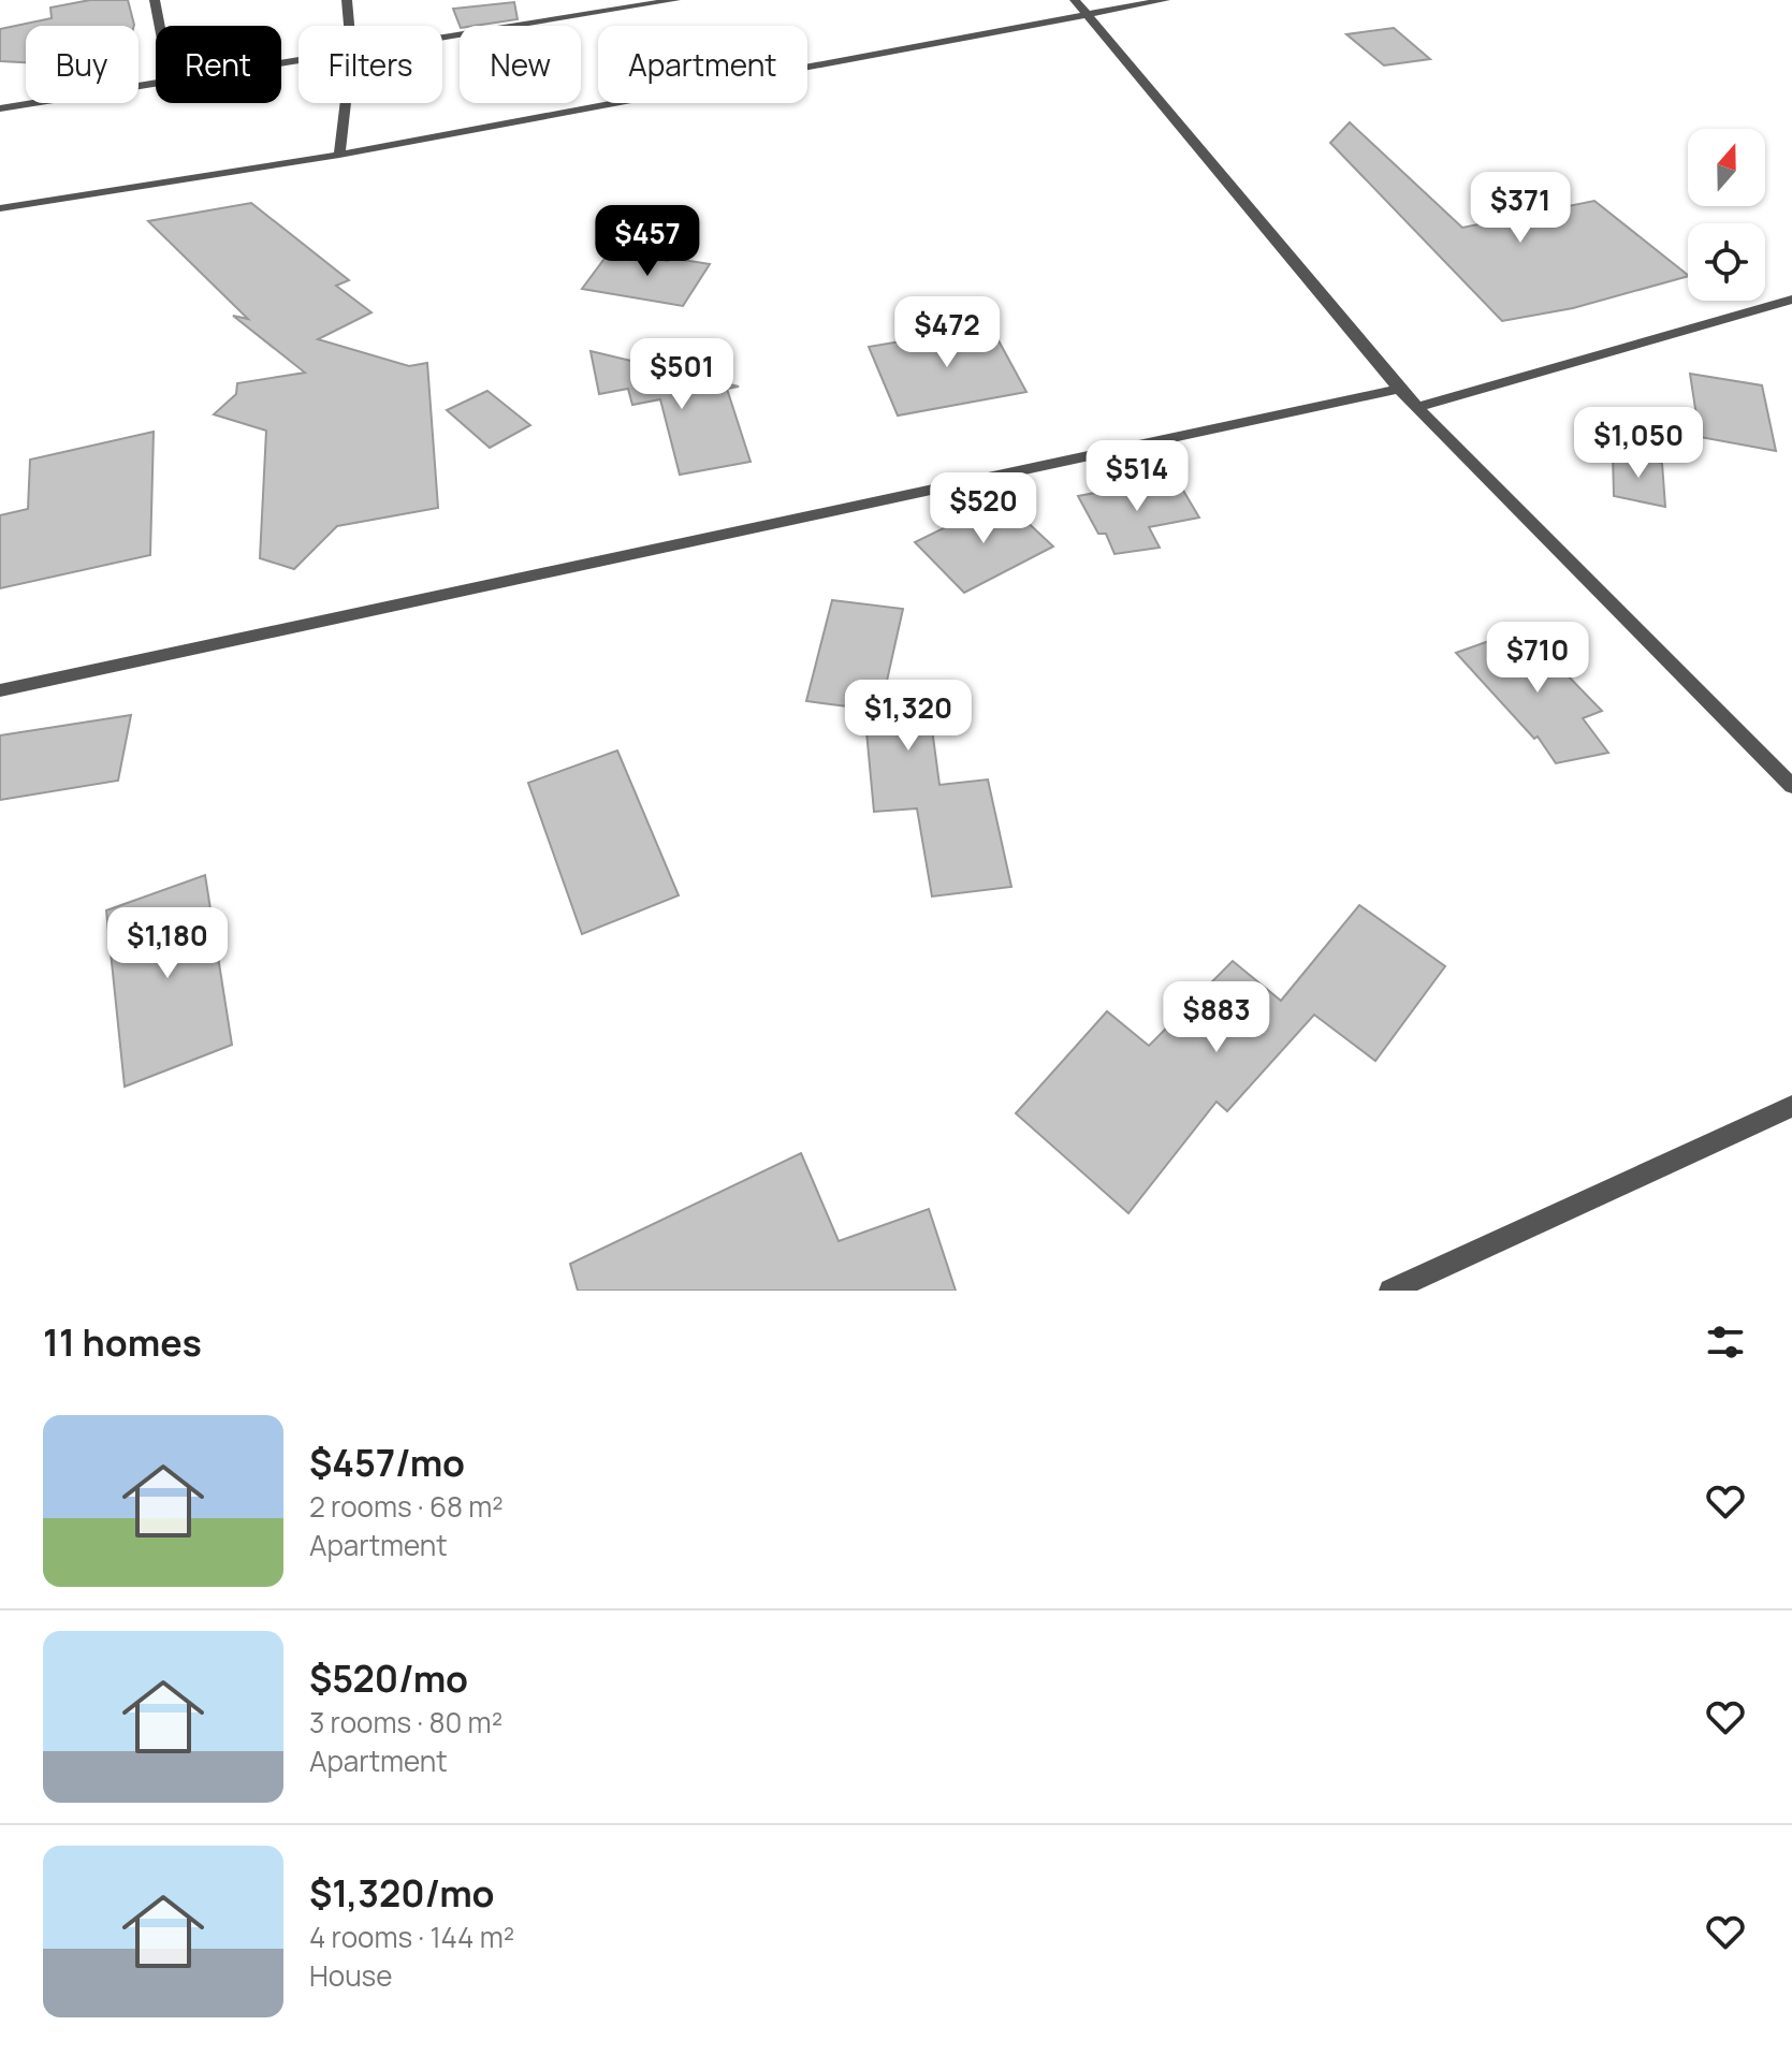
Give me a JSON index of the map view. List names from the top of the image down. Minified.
{"north":"top","page":{"chip":["Buy","Rent","Filters","New","Apartment"],"price":["$371","$457","$472","$501","$1,050","$514","$520","$710","$1,320","$1,180","$883"],"heading":"11 homes","list":[{"name":"$457/mo","note":"2 rooms · 68 m² · Apartment"},{"name":"$520/mo","note":"3 rooms · 80 m² · Apartment"},{"name":"$1,320/mo","note":"4 rooms · 144 m² · House"}]}}
